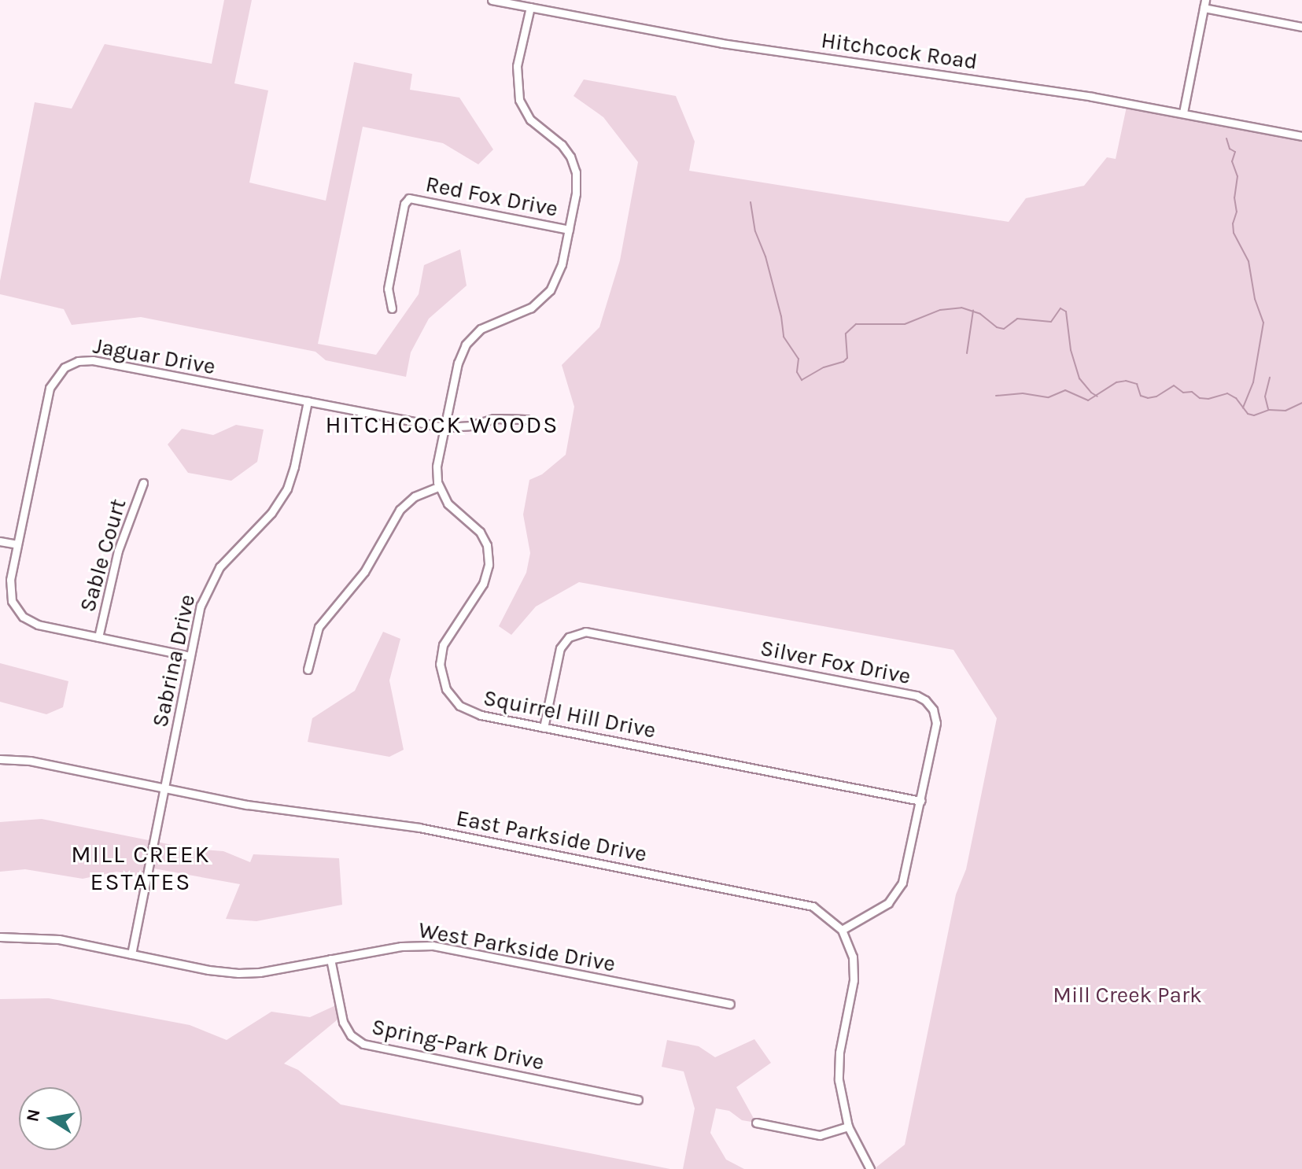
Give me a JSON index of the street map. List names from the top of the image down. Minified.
{"streets":{"street":["Hitchcock Road","Red Fox Drive","Jaguar Drive","Sable Court","Sabrina Drive","Silver Fox Drive","Squirrel Hill Drive","East Parkside Drive","West Parkside Drive","Spring-Park Drive"]},"crossings":[["Jaguar Drive","Sable Court"],["Jaguar Drive","Sabrina Drive"],["Sabrina Drive","East Parkside Drive"],["Sabrina Drive","West Parkside Drive"],["Silver Fox Drive","Squirrel Hill Drive"],["Silver Fox Drive","East Parkside Drive"],["West Parkside Drive","Spring-Park Drive"]],"districts":["HITCHCOCK WOODS","MILL CREEK ESTATES"],"parks":["Mill Creek Park"],"north":"left"}
